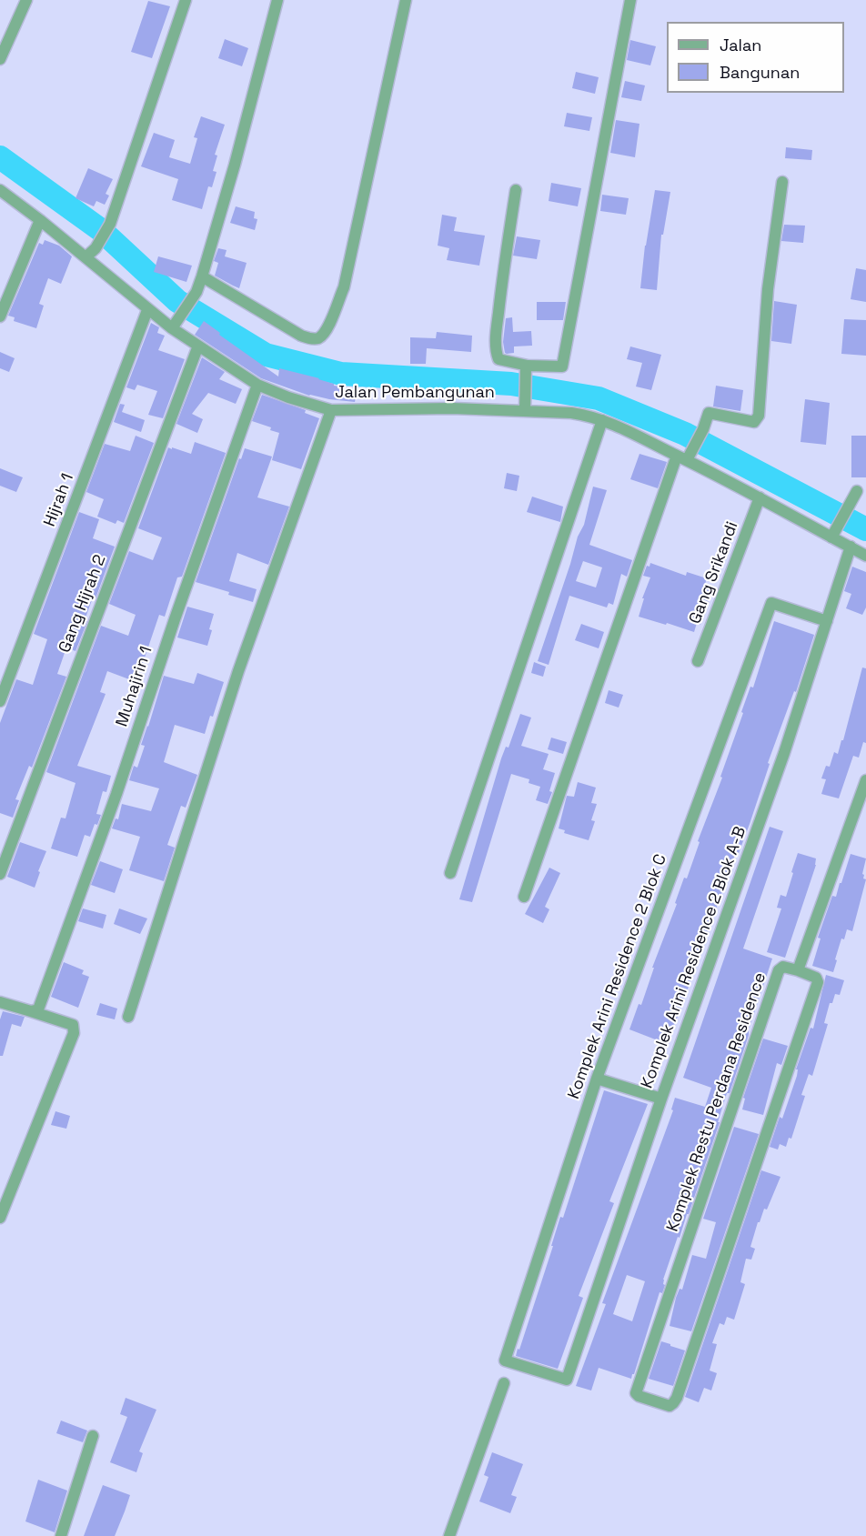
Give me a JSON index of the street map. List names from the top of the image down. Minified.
{"streets":{"street":["Jalan Pembangunan","Hijrah 1","Gang Srikandi","Gang Hijrah 2","Muhajirin 1","Komplek Arini Residence 2 Blok A-B","Komplek Arini Residence 2 Blok C","Komplek Restu Perdana Residence"]},"crossings":[["Jalan Pembangunan","Hijrah 1"],["Jalan Pembangunan","Gang Srikandi"],["Jalan Pembangunan","Gang Hijrah 2"],["Jalan Pembangunan","Muhajirin 1"],["Jalan Pembangunan","Komplek Arini Residence 2 Blok A-B"],["Komplek Arini Residence 2 Blok A-B","Komplek Arini Residence 2 Blok C"]],"legend":["Jalan","Bangunan"]}
